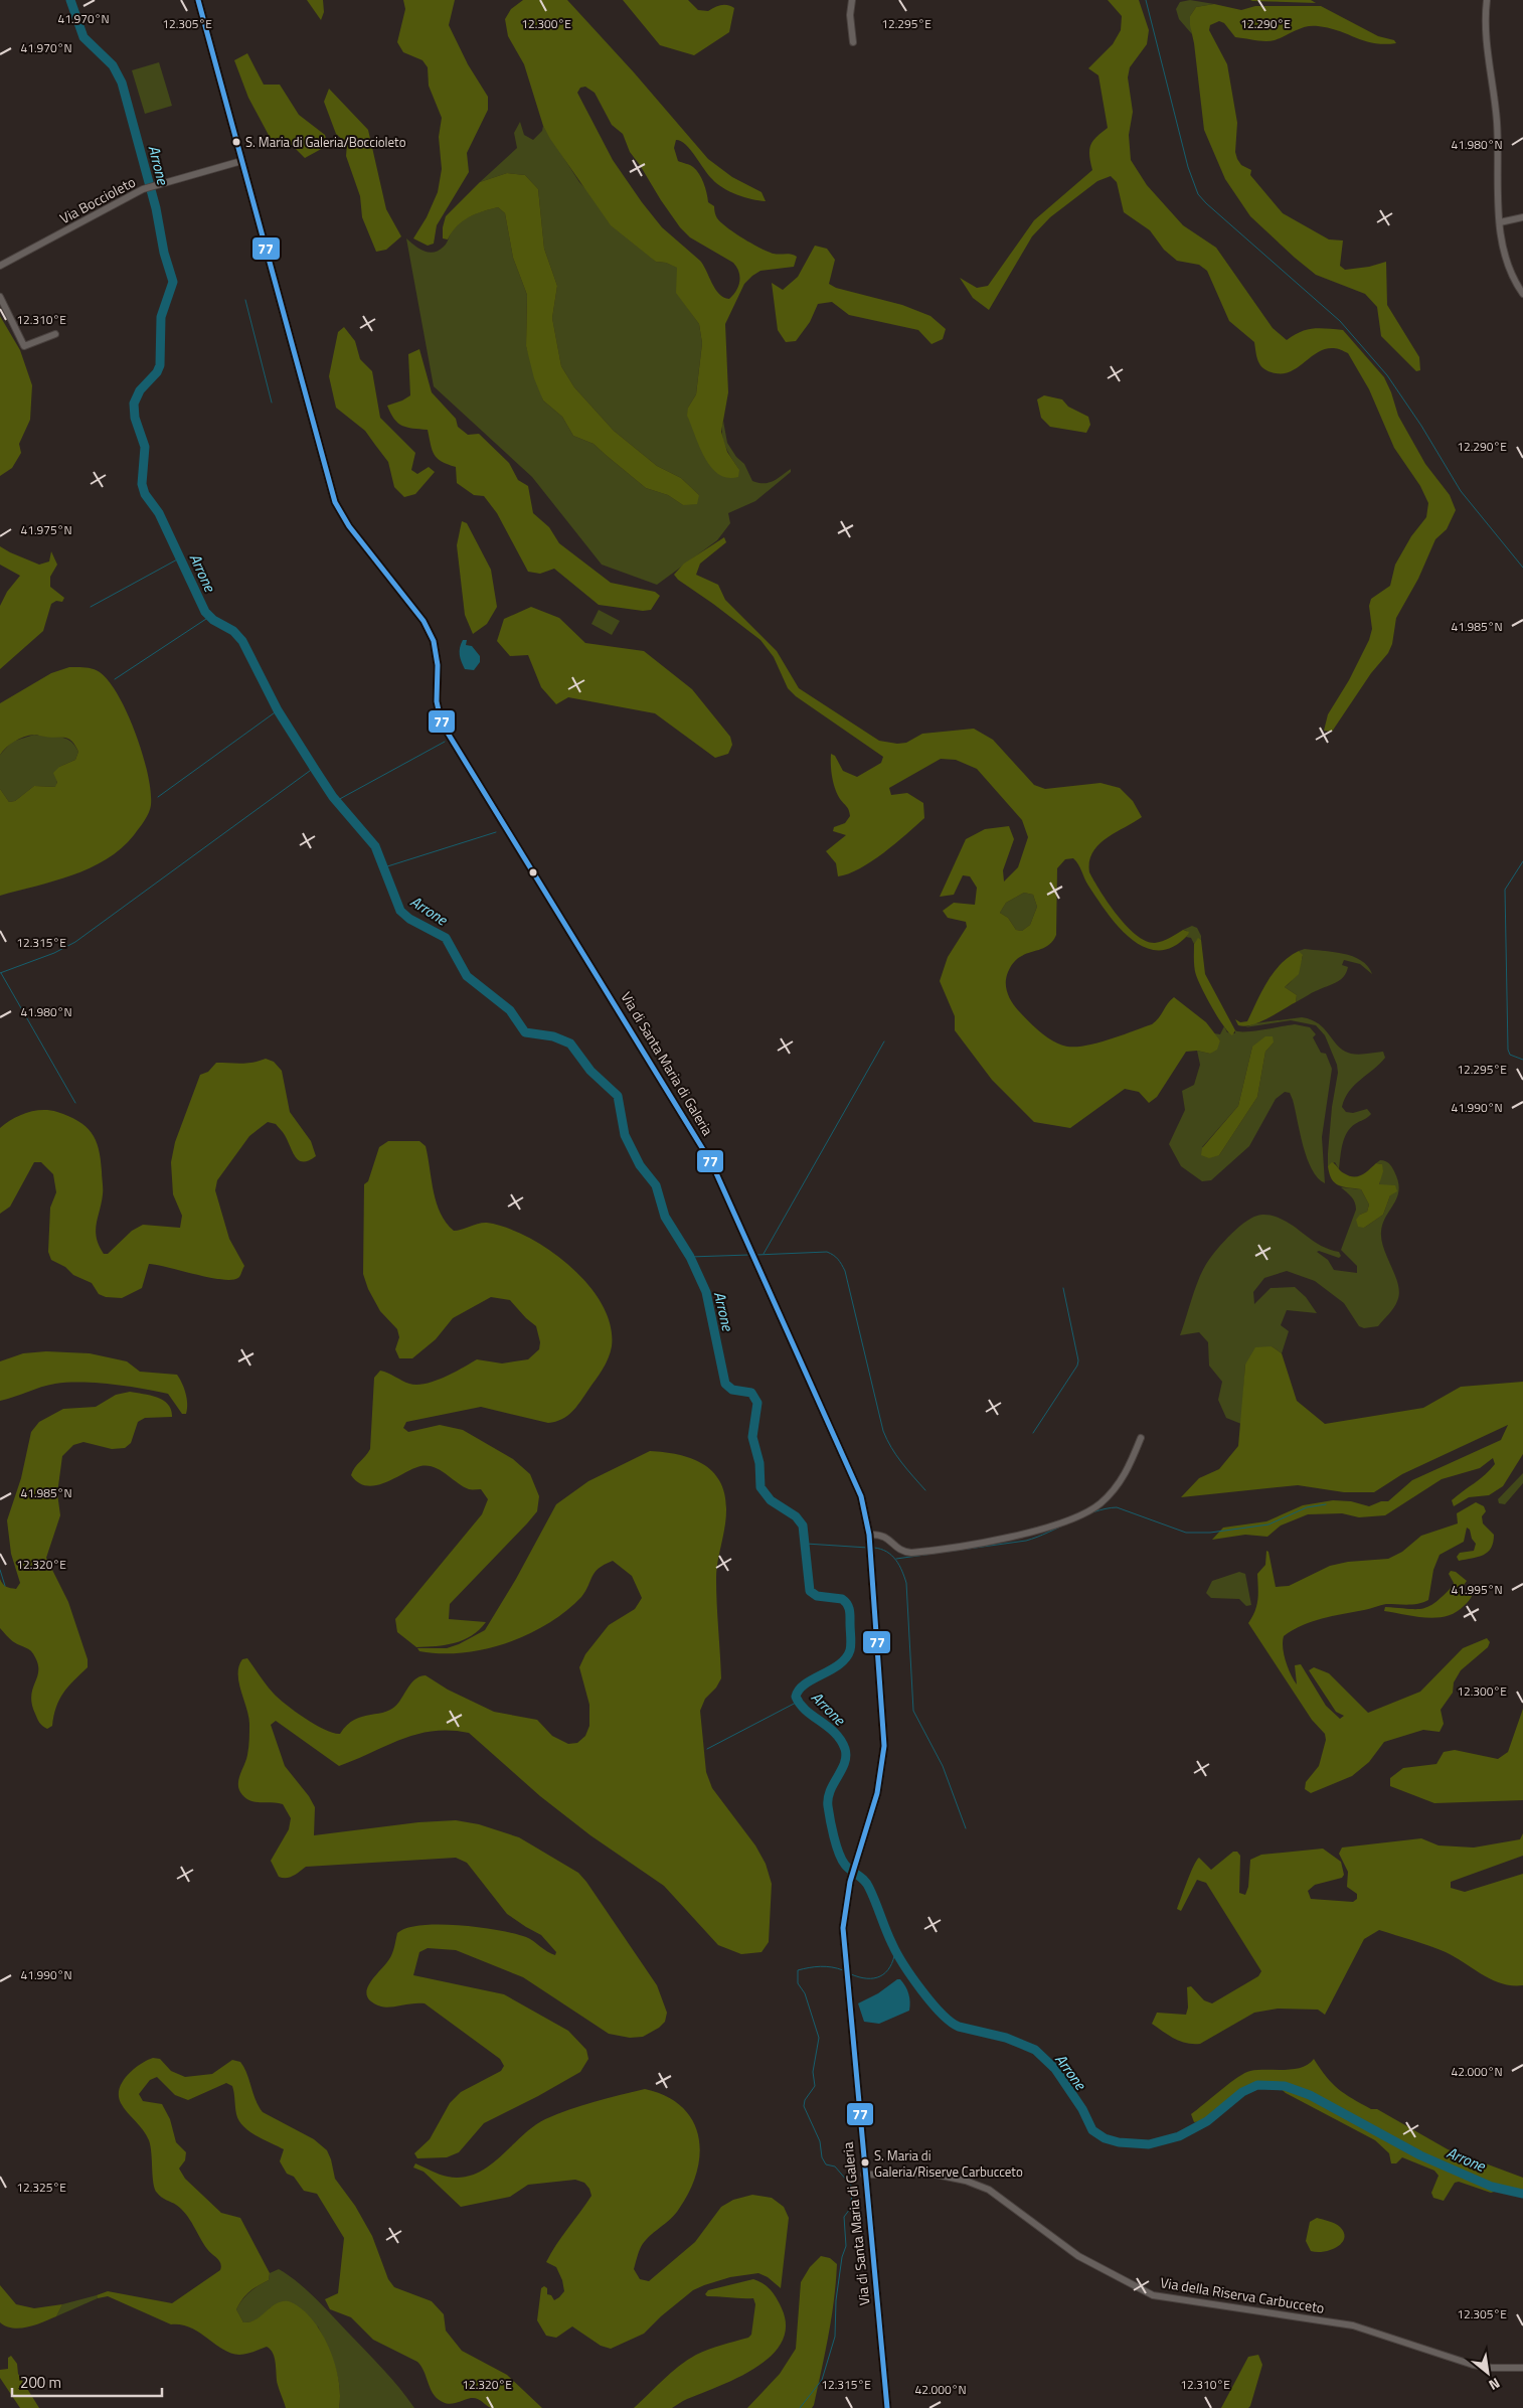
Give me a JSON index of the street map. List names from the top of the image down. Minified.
{"streets":{"street":["Via Boccioleto","Via di Santa Maria di Galeria","Via della Riserva Carbucceto"]},"crossings":[["Via Boccioleto","Via di Santa Maria di Galeria"],["Via di Santa Maria di Galeria","Via della Riserva Carbucceto"]],"water":["Arrone"],"places":["S. Maria di Galeria/Boccioleto","S. Maria di Galeria/Riserve Carbucceto"],"lines":["transit line 77"],"scale_bar":"200 m","north":"bottom right","coordinates":["41.970°N","12.305°E","12.290°E","12.300°E","12.295°E","41.980°N","12.310°E","41.975°N","41.985°N","12.315°E","41.990°N","12.320°E","41.995°N","42.000°N","12.325°E"]}
